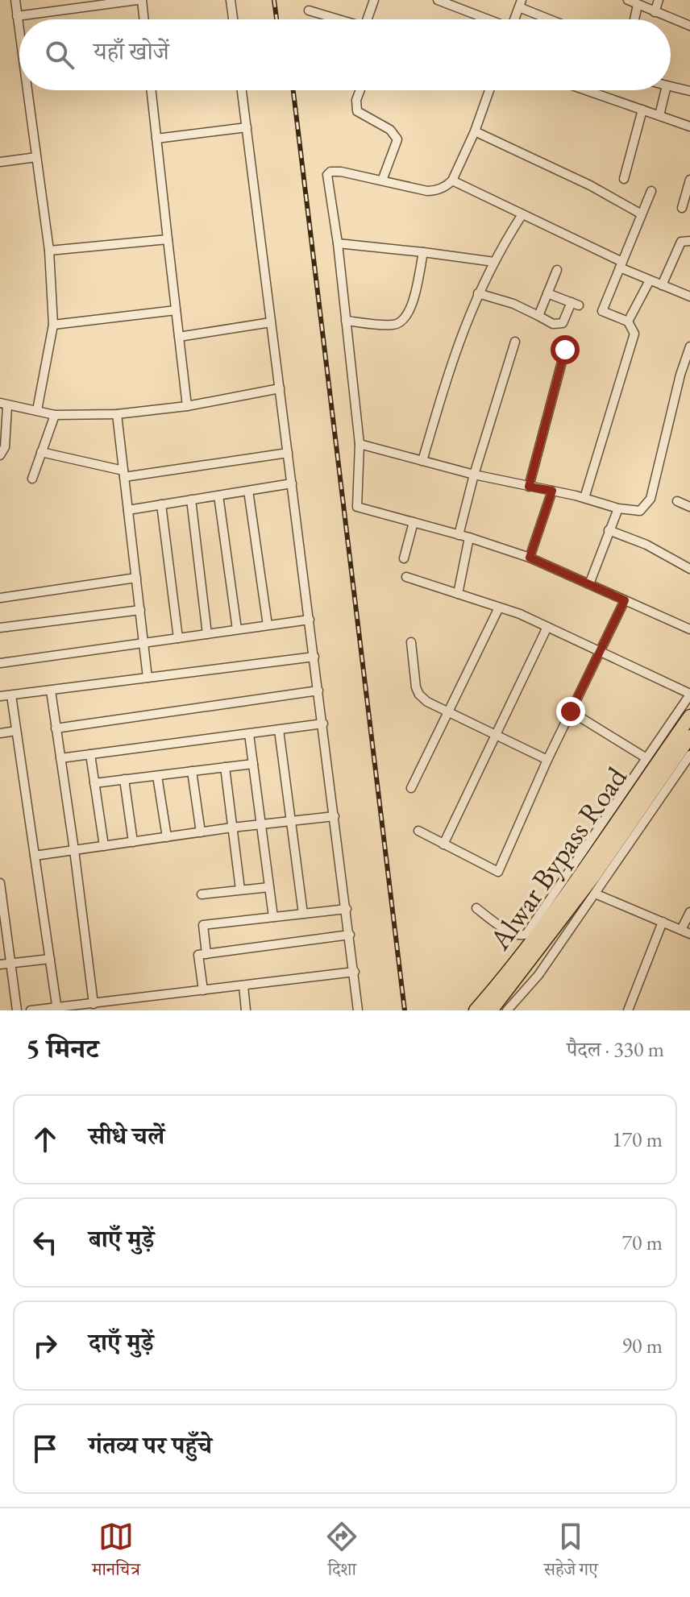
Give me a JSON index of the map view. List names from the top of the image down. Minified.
{"streets":{"main road":["Alwar Bypass Road"]},"page":{"search":"यहाँ खोजें","heading":["5 मिनट","पैदल · 330 m"],"list":[["सीधे चलें","170 m"],["बाएँ मुड़ें","70 m"],["दाएँ मुड़ें","90 m"],"गंतव्य पर पहुँचे"],"nav":["मानचित्र","दिशा","सहेजे गए"]}}
